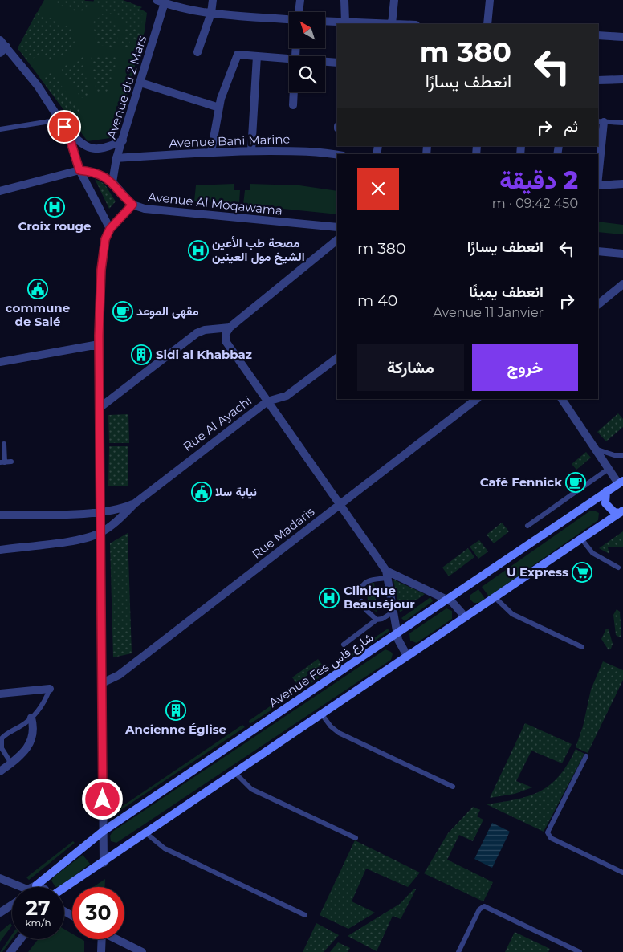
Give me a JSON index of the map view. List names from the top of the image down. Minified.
{"streets":{"main road":["Avenue Fes شارع فاس"],"street":["Avenue du 2 Mars","Avenue Bani Marine","Avenue Al Moqawama","Rue Al Ayachi","Rue Madaris"]},"crossings":[["Avenue du 2 Mars","Avenue Bani Marine"],["Avenue du 2 Mars","Avenue Al Moqawama"]],"places":{"hospital":["Croix rouge","مصحة طب الأعين الشيخ مول العينين","Clinique Beauséjour"],"public building":["commune de Salé","نيابة سلا"],"cafe":["مقهى الموعد","Café Fennick"],"building":["Sidi al Khabbaz","Ancienne Église"],"supermarket":["U Express"]},"north":"top left","page":{"turn":["380 m","انعطف يسارًا"],"then":"ثم","heading":["2 دقيقة","450 m · 09:42"],"list":[{"name":"انعطف يسارًا","value":"380 m"},{"name":"انعطف يمينًا","note":"Avenue 11 Janvier","value":"40 m"}],"buttons":["خروج","مشاركة"],"speed":"27 km/h","limit":"30"}}
